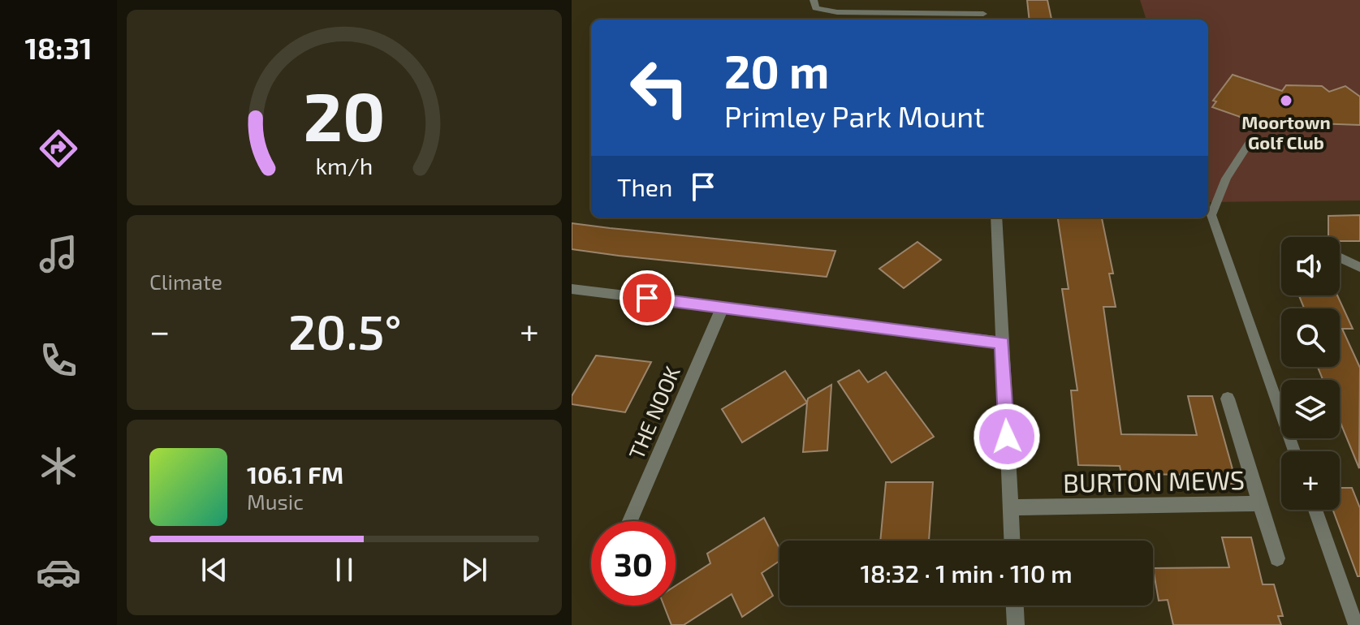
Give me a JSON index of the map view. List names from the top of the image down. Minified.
{"streets":{"street":["THE NOOK","BURTON MEWS"]},"places":["Moortown Golf Club"],"page":{"tabs":"18:31","turn":["20 m","Primley Park Mount"],"then":"Then","tile":"Climate","map_buttons":"+","heat":["−","20.5°","+"],"song":["106.1 FM","Music"],"limit":"30","trip":"18:32 · 1 min · 110 m","gauge":["20","km/h"]}}
